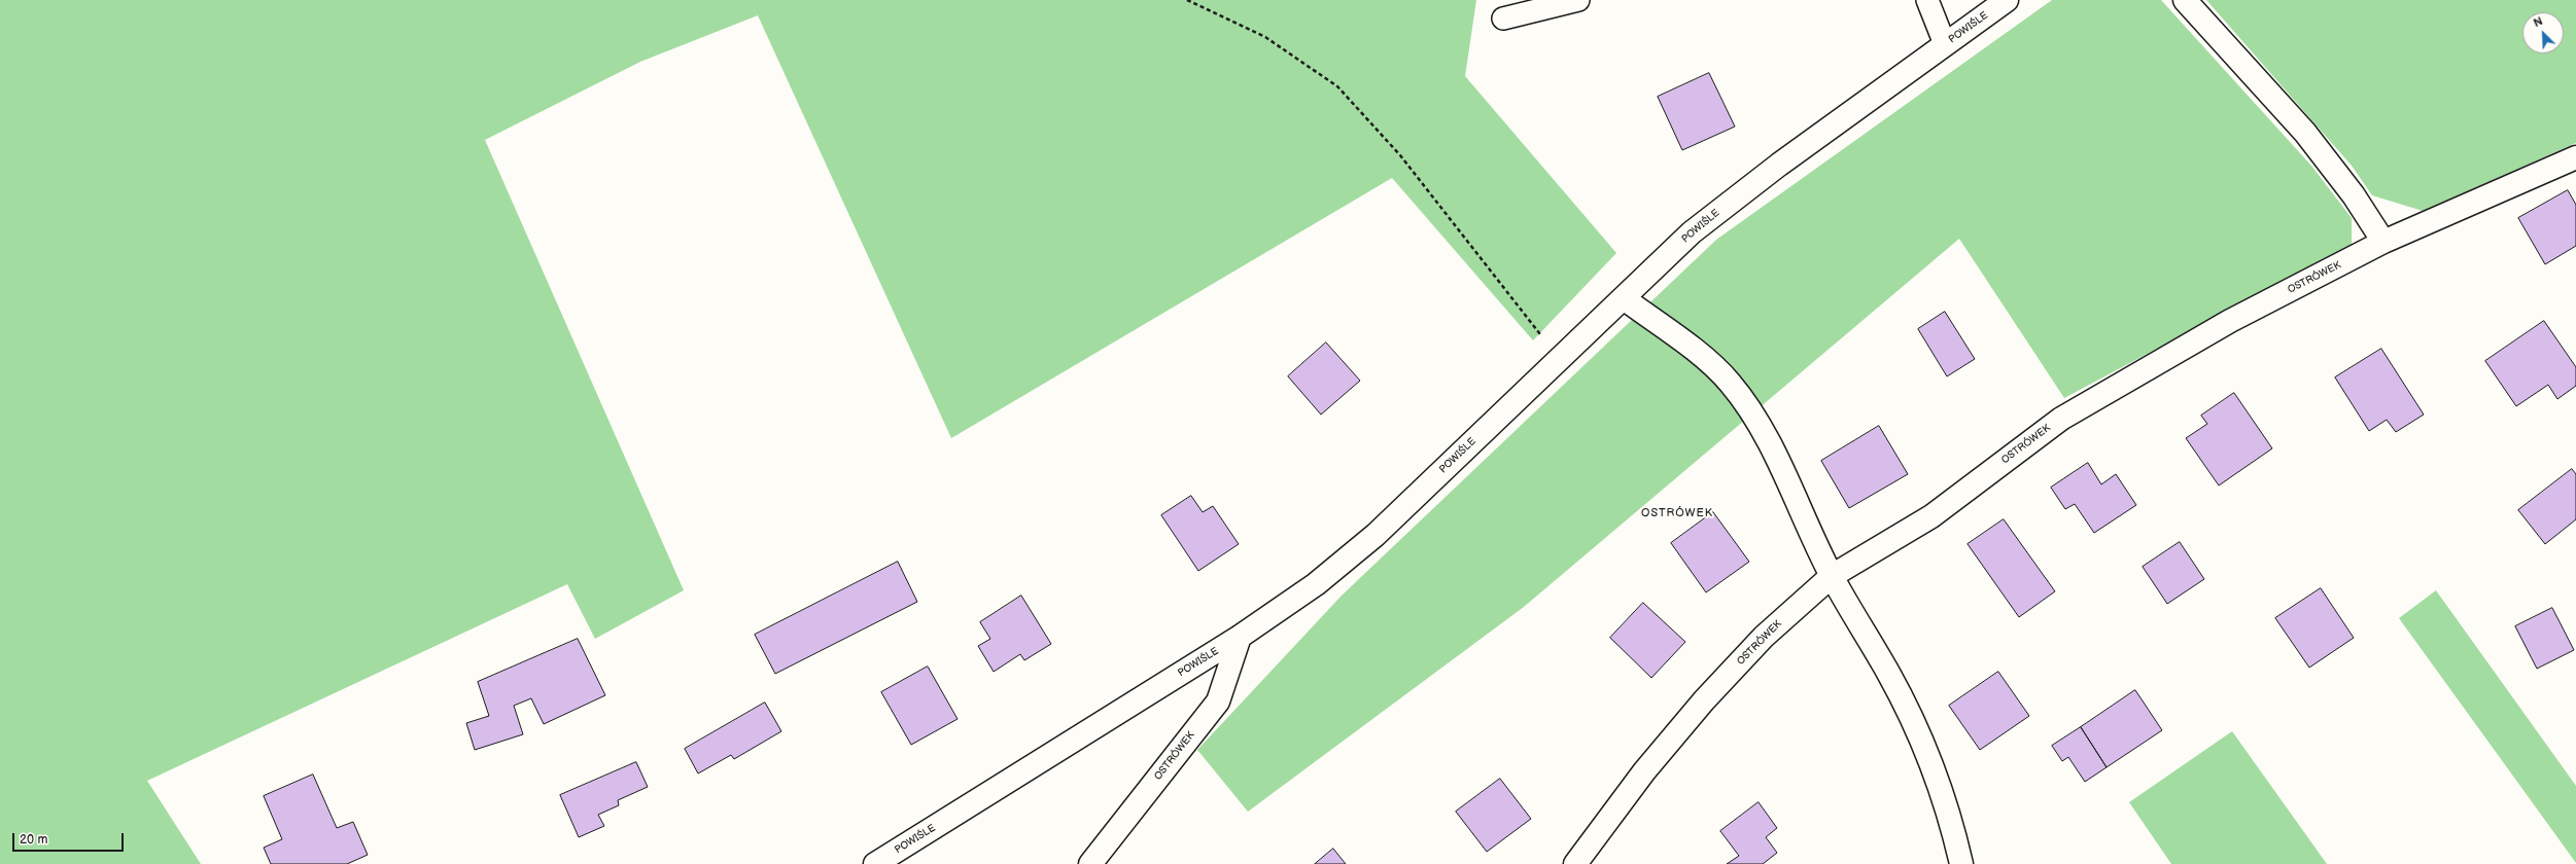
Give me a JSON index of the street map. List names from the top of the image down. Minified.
{"streets":{"street":["POWIŚLE","OSTRÓWEK"]},"crossings":[["POWIŚLE","OSTRÓWEK"]],"districts":["OSTRÓWEK"],"scale_bar":"20 m","north":"top left"}
